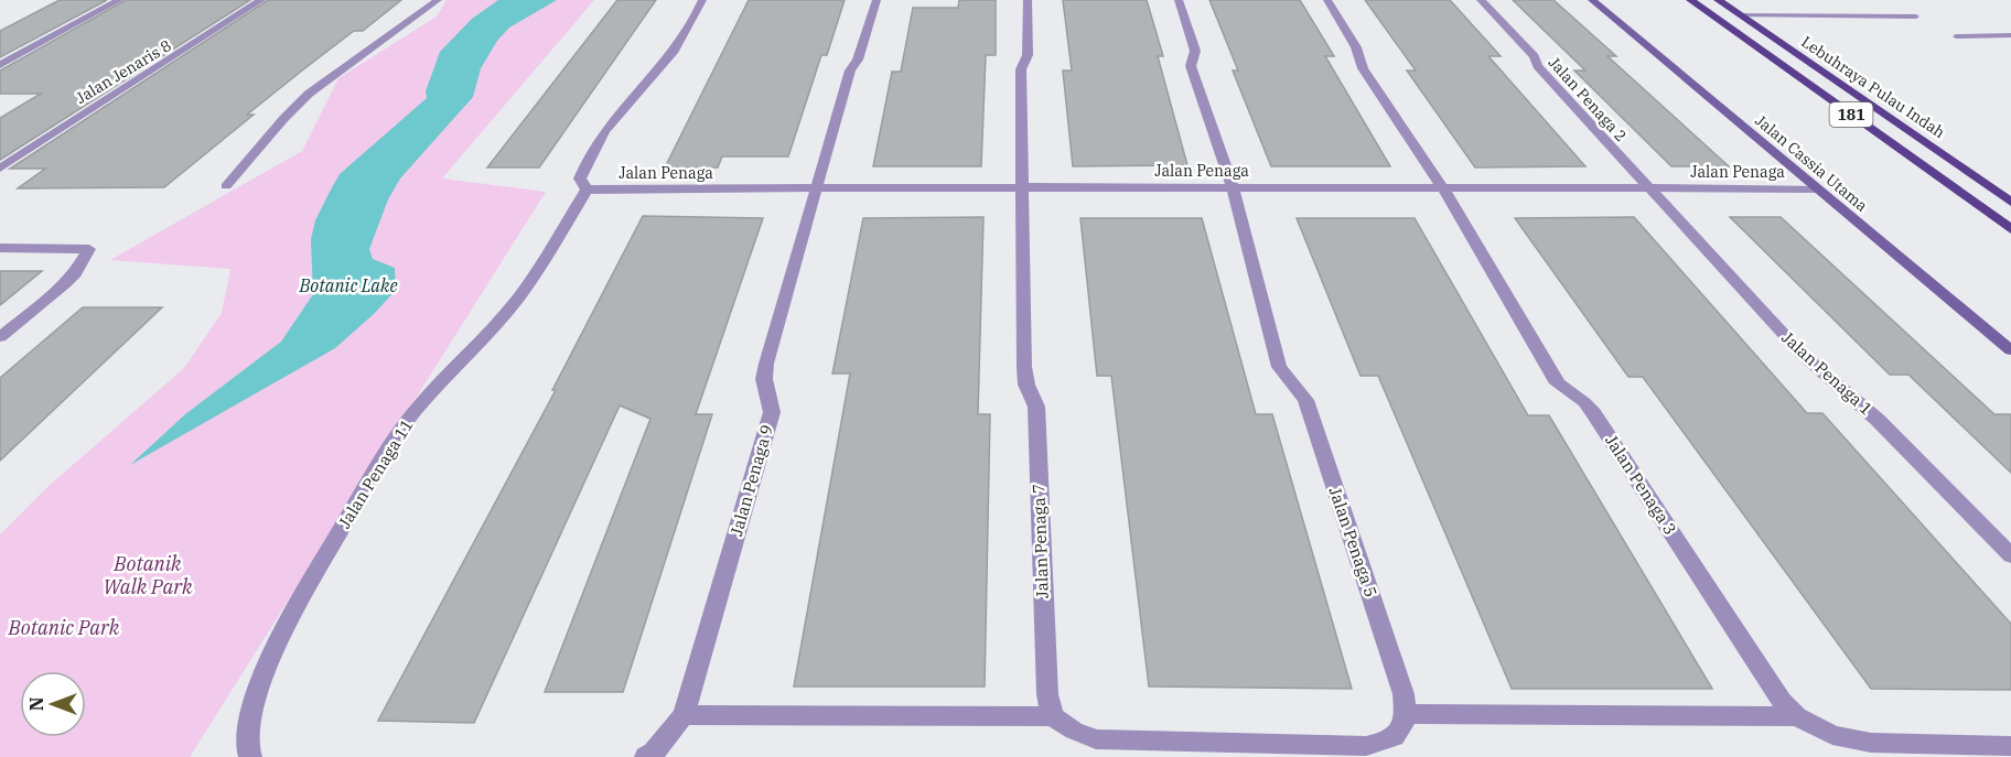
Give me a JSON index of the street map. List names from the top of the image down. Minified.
{"streets":{"main road":["Lebuhraya Pulau Indah","181"],"street":["Jalan Jenaris 8","Jalan Penaga 2","Jalan Cassia Utama","Jalan Penaga","Jalan Penaga 1","Jalan Penaga 11","Jalan Penaga 9","Jalan Penaga 3","Jalan Penaga 7","Jalan Penaga 5"]},"crossings":[["Jalan Penaga 2","Jalan Penaga"],["Jalan Penaga 2","Jalan Penaga 1"],["Jalan Cassia Utama","Jalan Penaga"],["Jalan Penaga","Jalan Penaga 1"],["Jalan Penaga","Jalan Penaga 11"],["Jalan Penaga","Jalan Penaga 9"],["Jalan Penaga","Jalan Penaga 3"],["Jalan Penaga","Jalan Penaga 7"],["Jalan Penaga","Jalan Penaga 5"]],"water":["Botanic Lake"],"parks":["Botanik Walk Park","Botanic Park"],"north":"left"}
